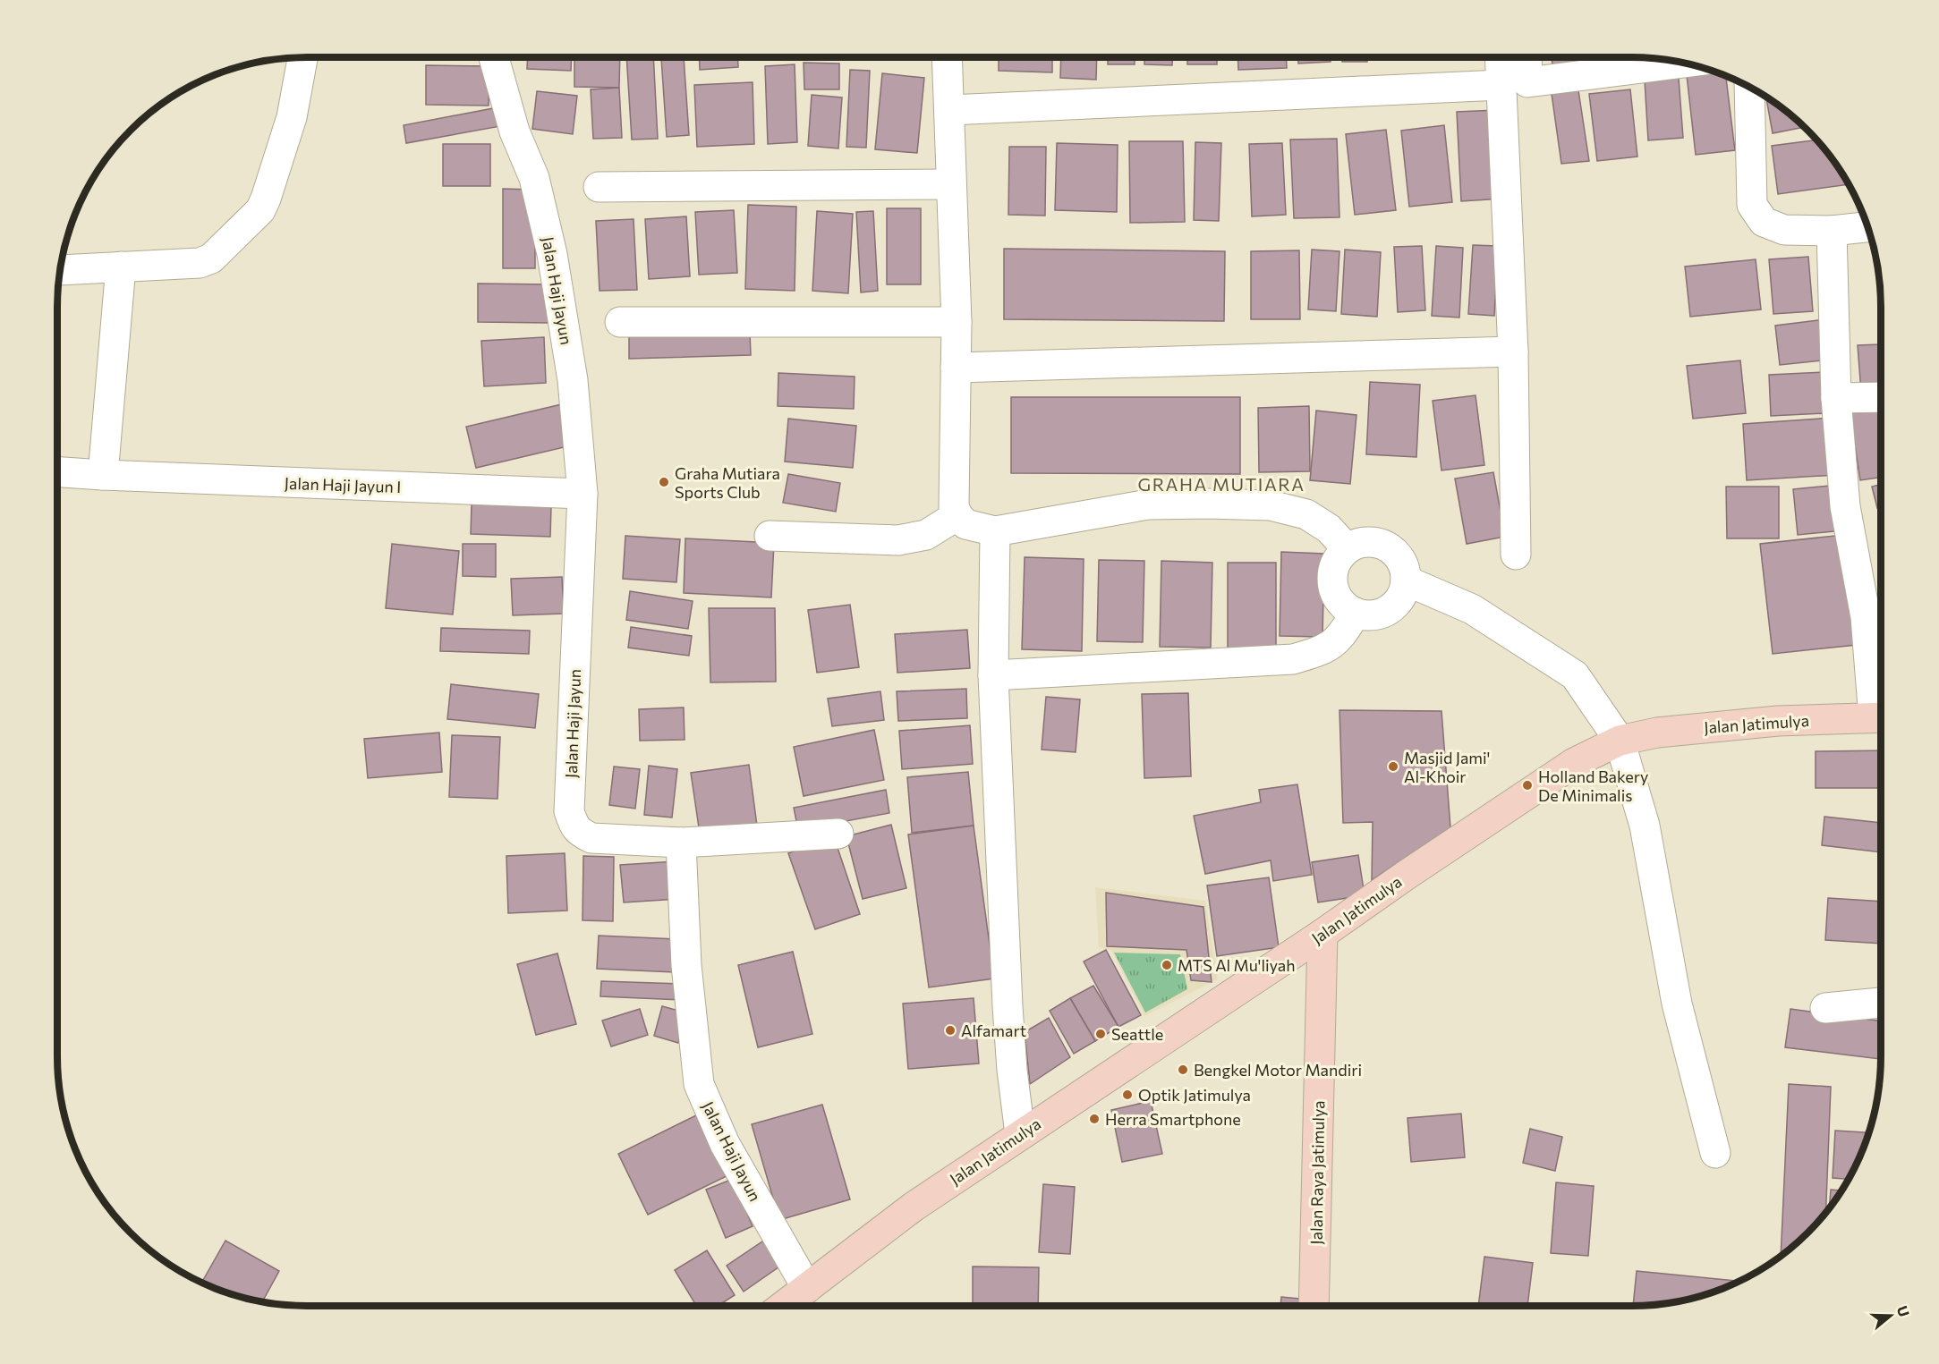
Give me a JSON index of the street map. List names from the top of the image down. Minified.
{"streets":{"main road":["Jalan Jatimulya","Jalan Raya Jatimulya"],"street":["Jalan Haji Jayun","Jalan Haji Jayun I"]},"crossings":[["Jalan Haji Jayun","Jalan Haji Jayun I"],["Jalan Haji Jayun","Jalan Jatimulya"],["Jalan Jatimulya","Jalan Raya Jatimulya"]],"districts":["GRAHA MUTIARA"],"places":["Graha Mutiara Sports Club","Masjid Jami' Al-Khoir","Holland Bakery De Minimalis","MTS Al Mu'liyah","Alfamart","Seattle","Bengkel Motor Mandiri","Optik Jatimulya","Herra Smartphone"],"north":"right"}
